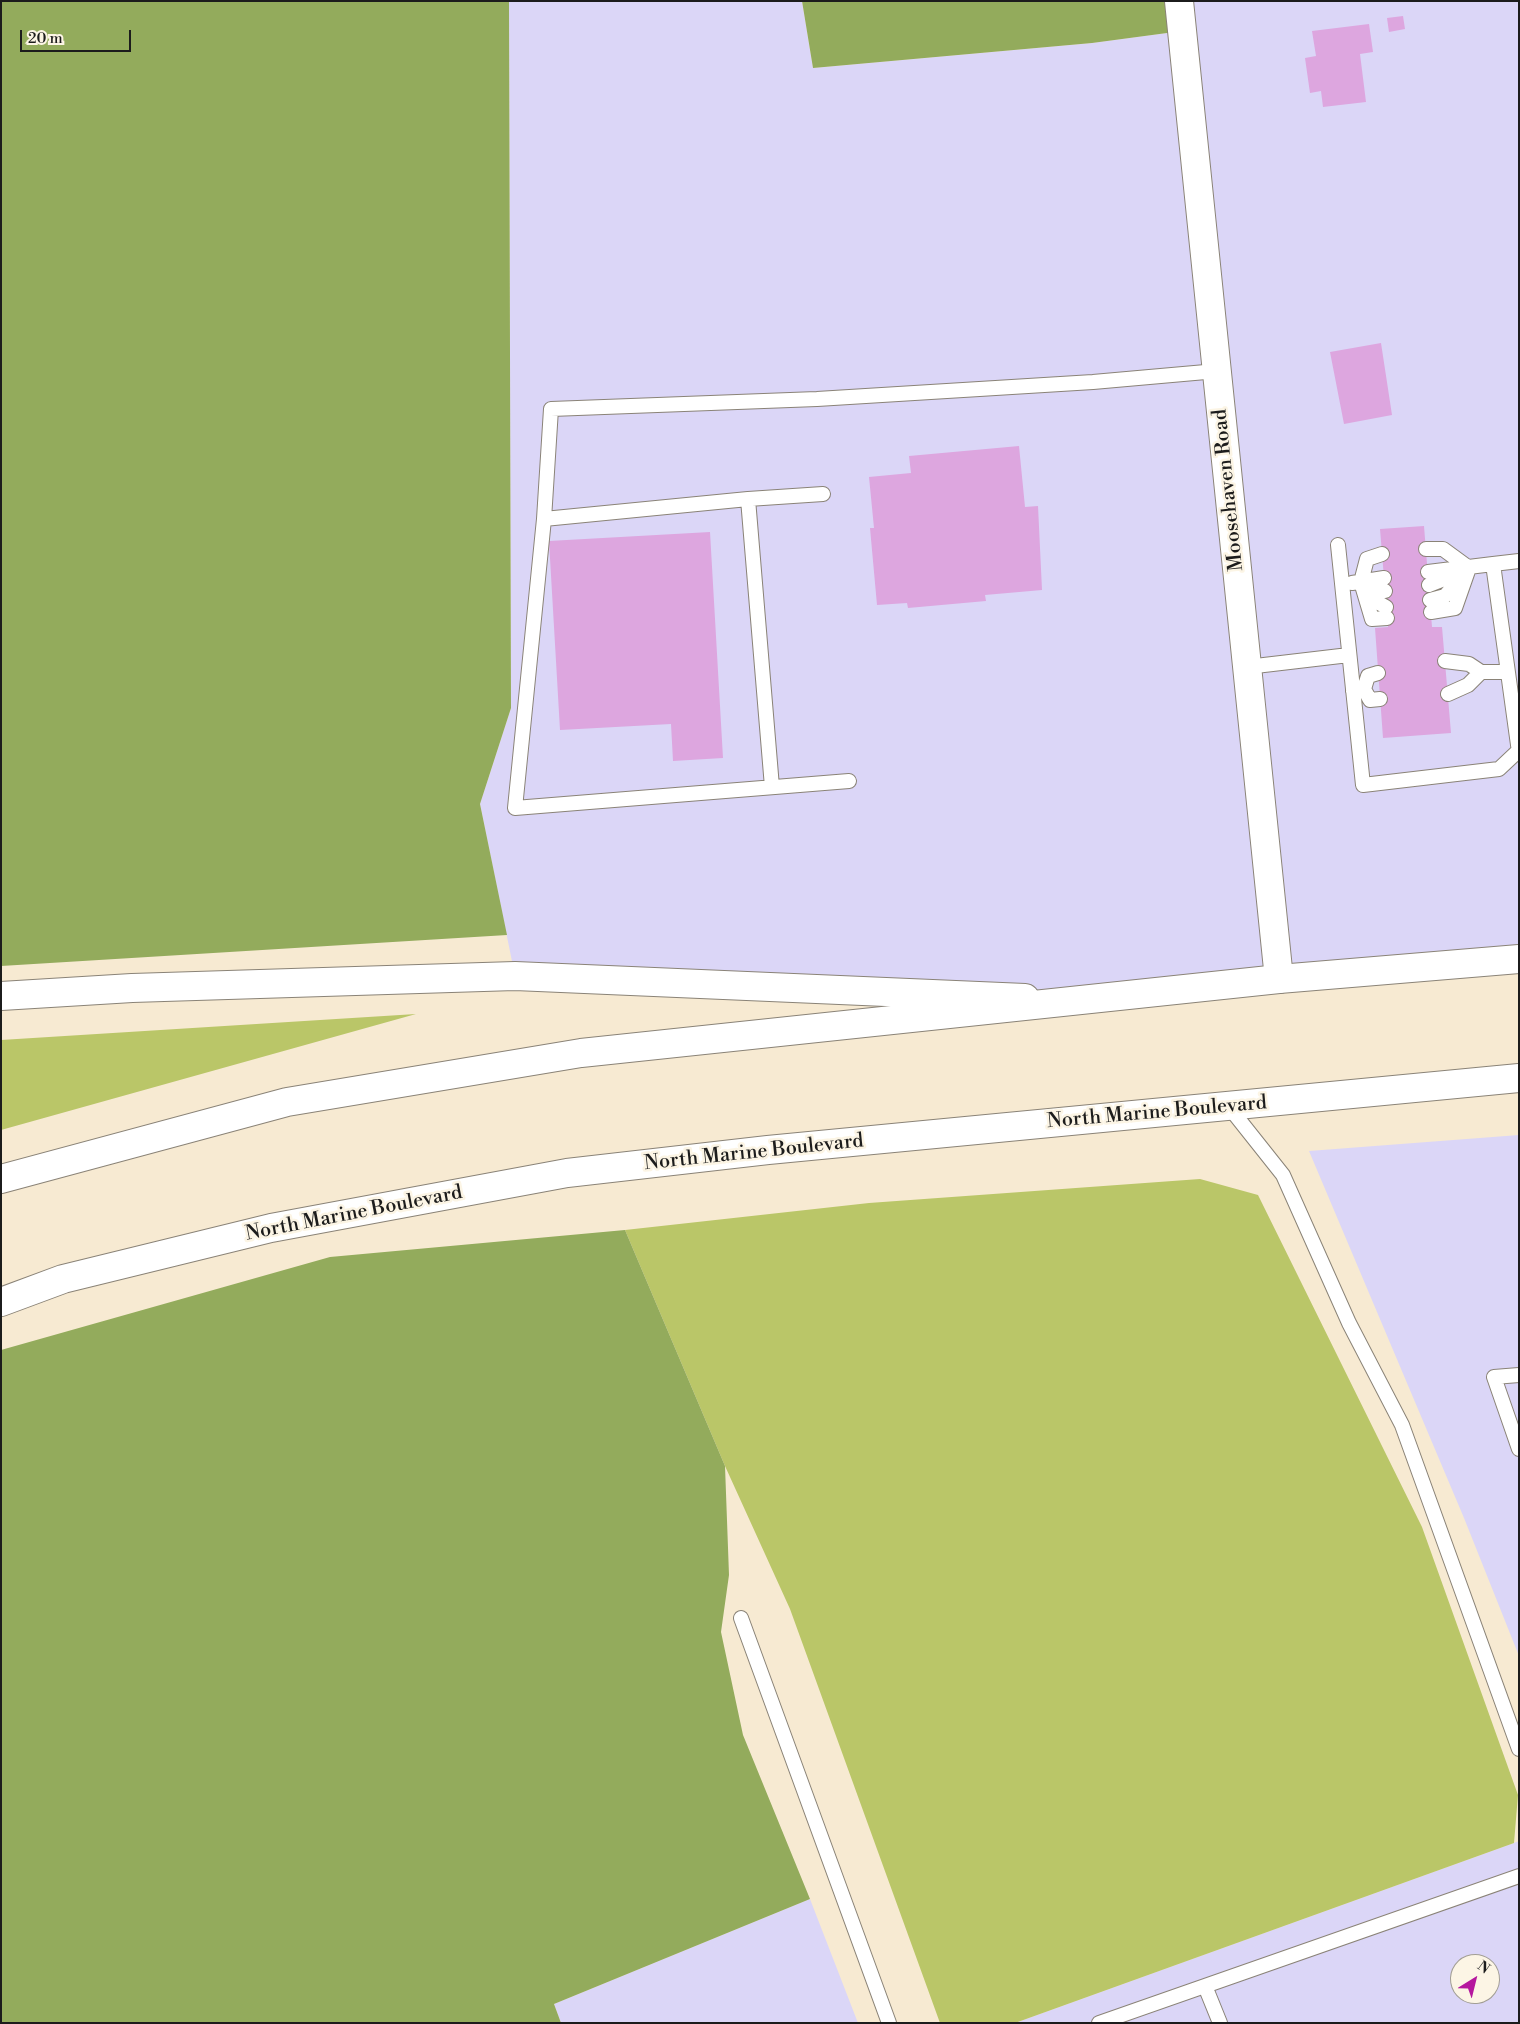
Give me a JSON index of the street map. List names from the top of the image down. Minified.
{"streets":{"main road":["Moosehaven Road","North Marine Boulevard"]},"scale_bar":"20 m","north":"top right"}
